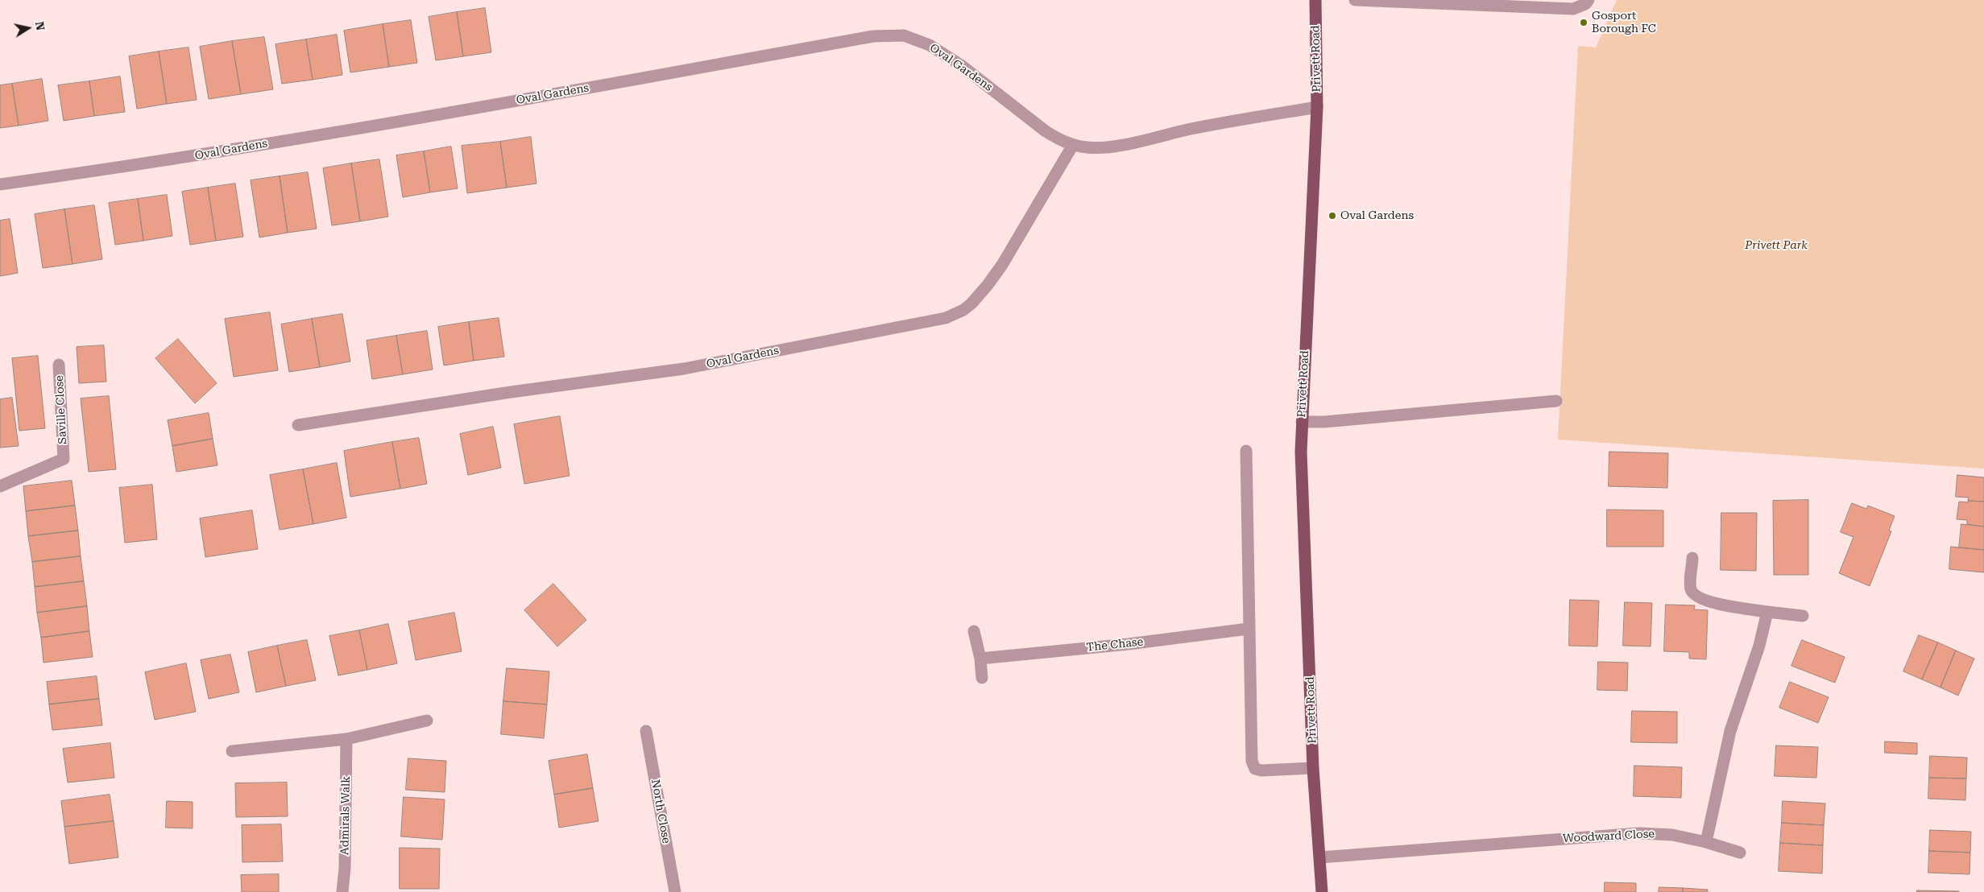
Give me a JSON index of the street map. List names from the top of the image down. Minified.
{"streets":{"main road":["Privett Road"],"street":["Oval Gardens","Saville Close","The Chase","North Close","Admirals Walk","Woodward Close"]},"crossings":[["Privett Road","Oval Gardens"],["Privett Road","Woodward Close"]],"parks":["Privett Park"],"places":["Gosport Borough FC","Oval Gardens"],"north":"right"}
